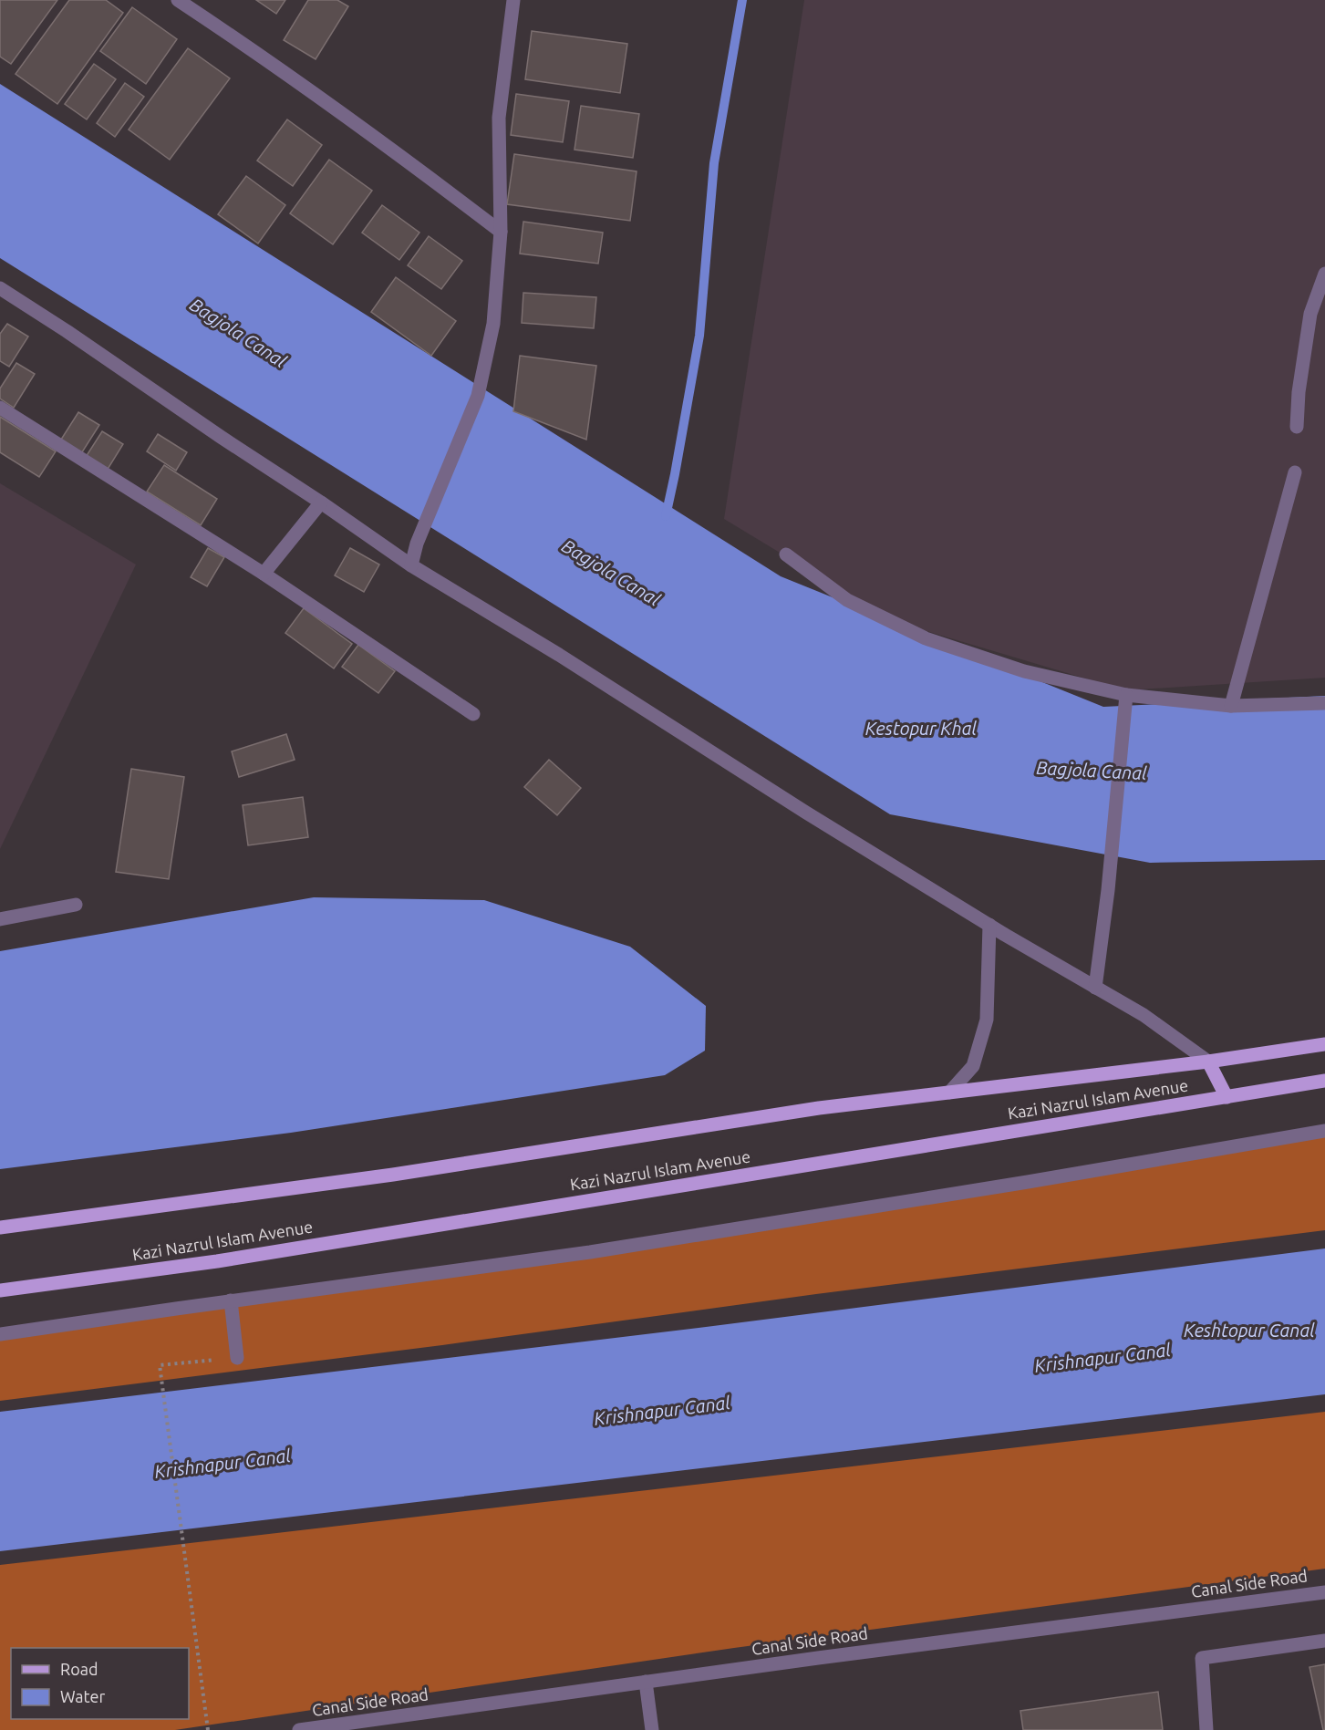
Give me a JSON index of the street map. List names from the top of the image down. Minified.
{"streets":{"main road":["Kazi Nazrul Islam Avenue"],"street":["Canal Side Road"]},"water":["Bagjola Canal","Kestopur Khal","Keshtopur Canal","Krishnapur Canal"],"legend":["Road","Water"]}
